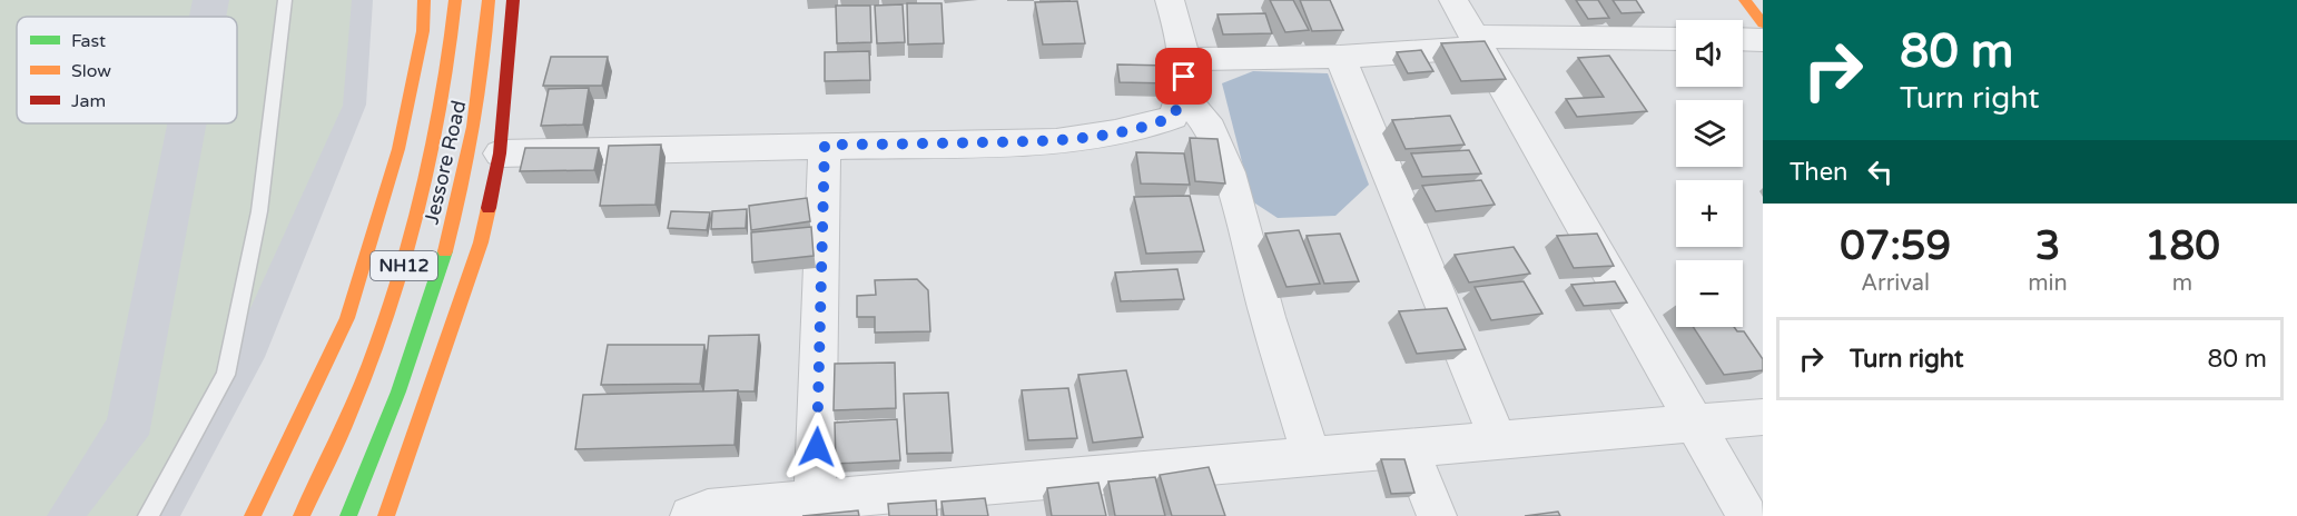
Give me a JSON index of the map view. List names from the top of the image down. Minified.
{"streets":{"main road":["Jessore Road","NH12"]},"legend":["Fast","Slow","Jam"],"page":{"turn":["80 m","Turn right"],"map_buttons":["+","−"],"then":"Then","eta":["07:59","Arrival","3","min","180","m"],"list":[{"name":"Turn right","value":"80 m"}]}}
